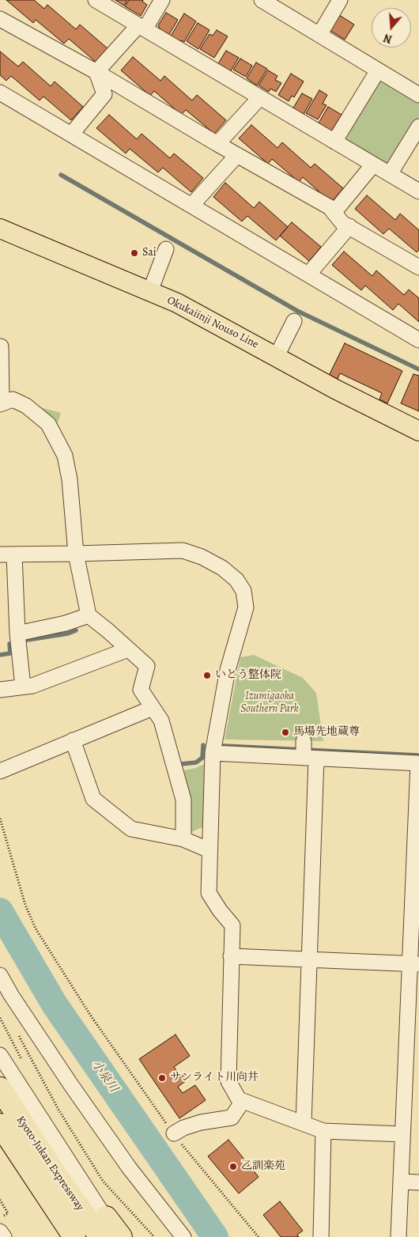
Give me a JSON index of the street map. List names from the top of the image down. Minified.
{"streets":{"highway":["Kyoto-Jukan Expressway"],"main road":["Okukaiinji Nouso Line"]},"water":["小泉川"],"parks":["Izumigaoka Southern Park"],"places":["Sai","いとう整体院","馬場先地蔵尊","サンライト川向井","乙訓楽苑"],"north":"bottom"}
